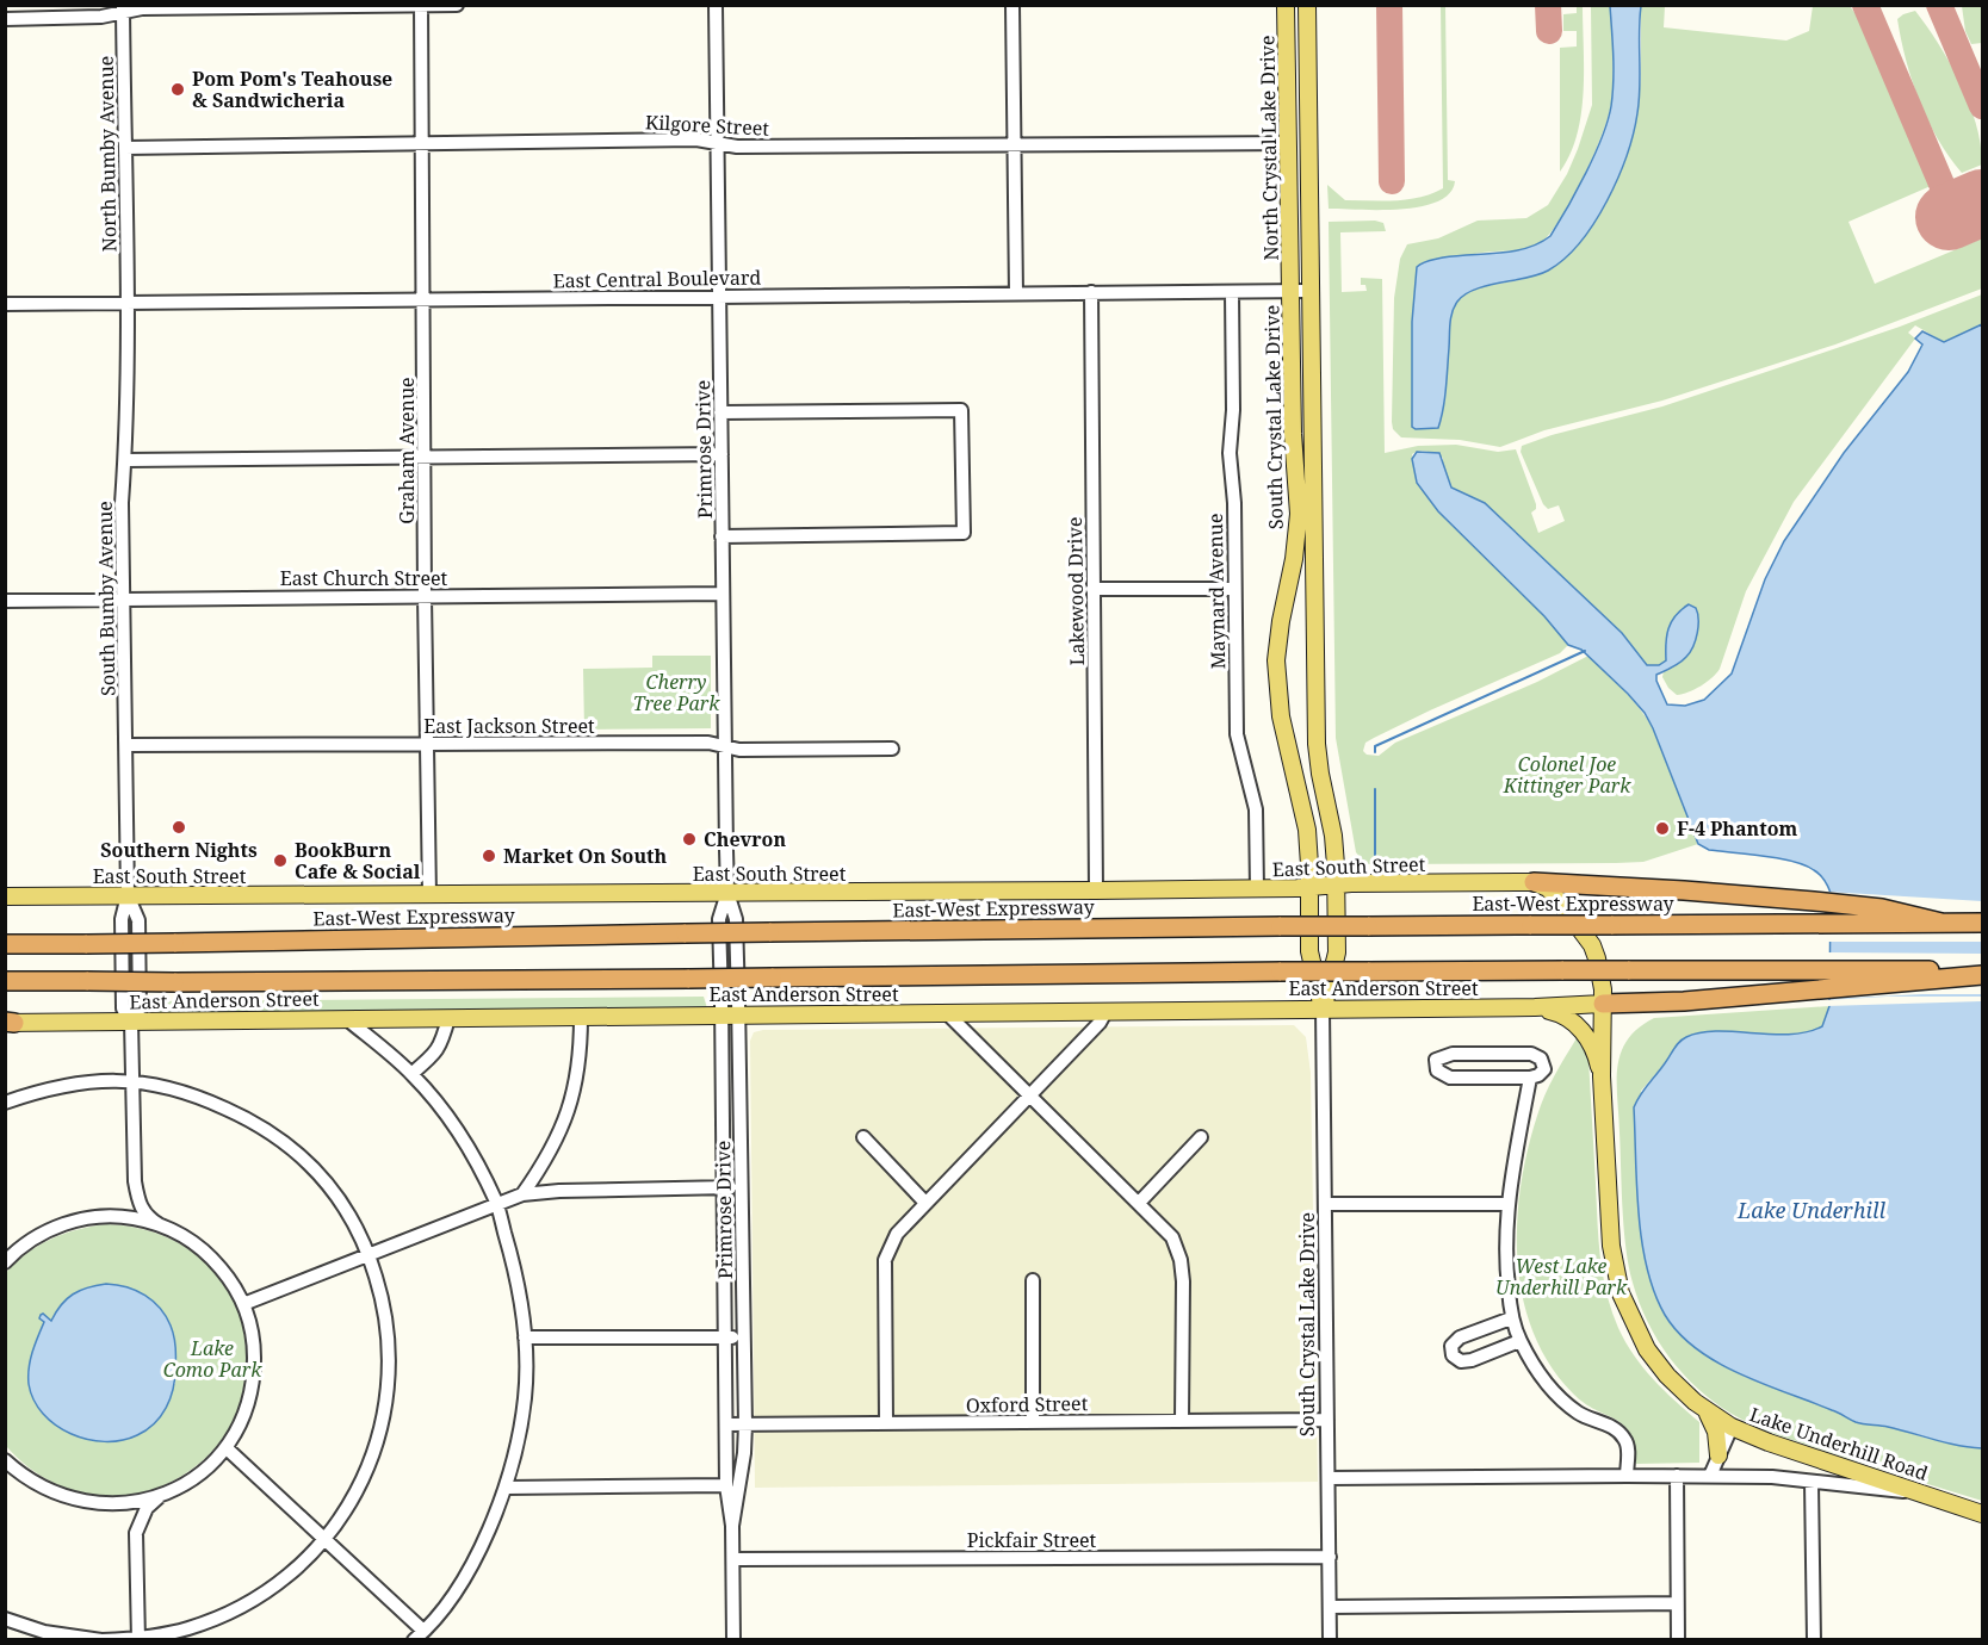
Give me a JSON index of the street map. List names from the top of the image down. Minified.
{"streets":{"highway":["East-West Expressway"],"main road":["North Crystal Lake Drive","South Crystal Lake Drive","East South Street","East Anderson Street","Lake Underhill Road"],"street":["Kilgore Street","North Bumby Avenue","East Central Boulevard","Primrose Drive","Graham Avenue","East Church Street","Lakewood Drive","Maynard Avenue","South Bumby Avenue","East Jackson Street","Oxford Street","Pickfair Street"]},"crossings":[["Kilgore Street","North Crystal Lake Drive"],["Kilgore Street","North Bumby Avenue"],["Kilgore Street","Primrose Drive"],["Kilgore Street","Graham Avenue"],["North Crystal Lake Drive","East Central Boulevard"],["North Crystal Lake Drive","South Crystal Lake Drive"],["North Bumby Avenue","East Central Boulevard"],["North Bumby Avenue","South Bumby Avenue"],["East Central Boulevard","South Crystal Lake Drive"],["East Central Boulevard","Primrose Drive"],["East Central Boulevard","Graham Avenue"],["East Central Boulevard","Lakewood Drive"],["East Central Boulevard","Maynard Avenue"],["East Central Boulevard","South Bumby Avenue"],["South Crystal Lake Drive","East South Street"],["South Crystal Lake Drive","East Anderson Street"],["South Crystal Lake Drive","Oxford Street"],["South Crystal Lake Drive","Pickfair Street"],["Primrose Drive","East Church Street"],["Primrose Drive","East Jackson Street"],["Primrose Drive","East South Street"],["Primrose Drive","East Anderson Street"],["Primrose Drive","Oxford Street"],["Primrose Drive","Pickfair Street"],["Graham Avenue","East Church Street"],["Graham Avenue","East Jackson Street"],["Graham Avenue","East South Street"],["East Church Street","South Bumby Avenue"],["Lakewood Drive","East South Street"],["Maynard Avenue","East South Street"],["South Bumby Avenue","East Jackson Street"],["South Bumby Avenue","East South Street"],["South Bumby Avenue","East Anderson Street"],["East South Street","Lake Underhill Road"],["East Anderson Street","Lake Underhill Road"]],"water":["Lake Underhill"],"parks":["Cherry Tree Park","Colonel Joe Kittinger Park","West Lake Underhill Park","Lake Como Park"],"places":["Pom Pom's Teahouse & Sandwicheria","Southern Nights","F-4 Phantom","Chevron","Market On South","BookBurn Cafe & Social"]}
